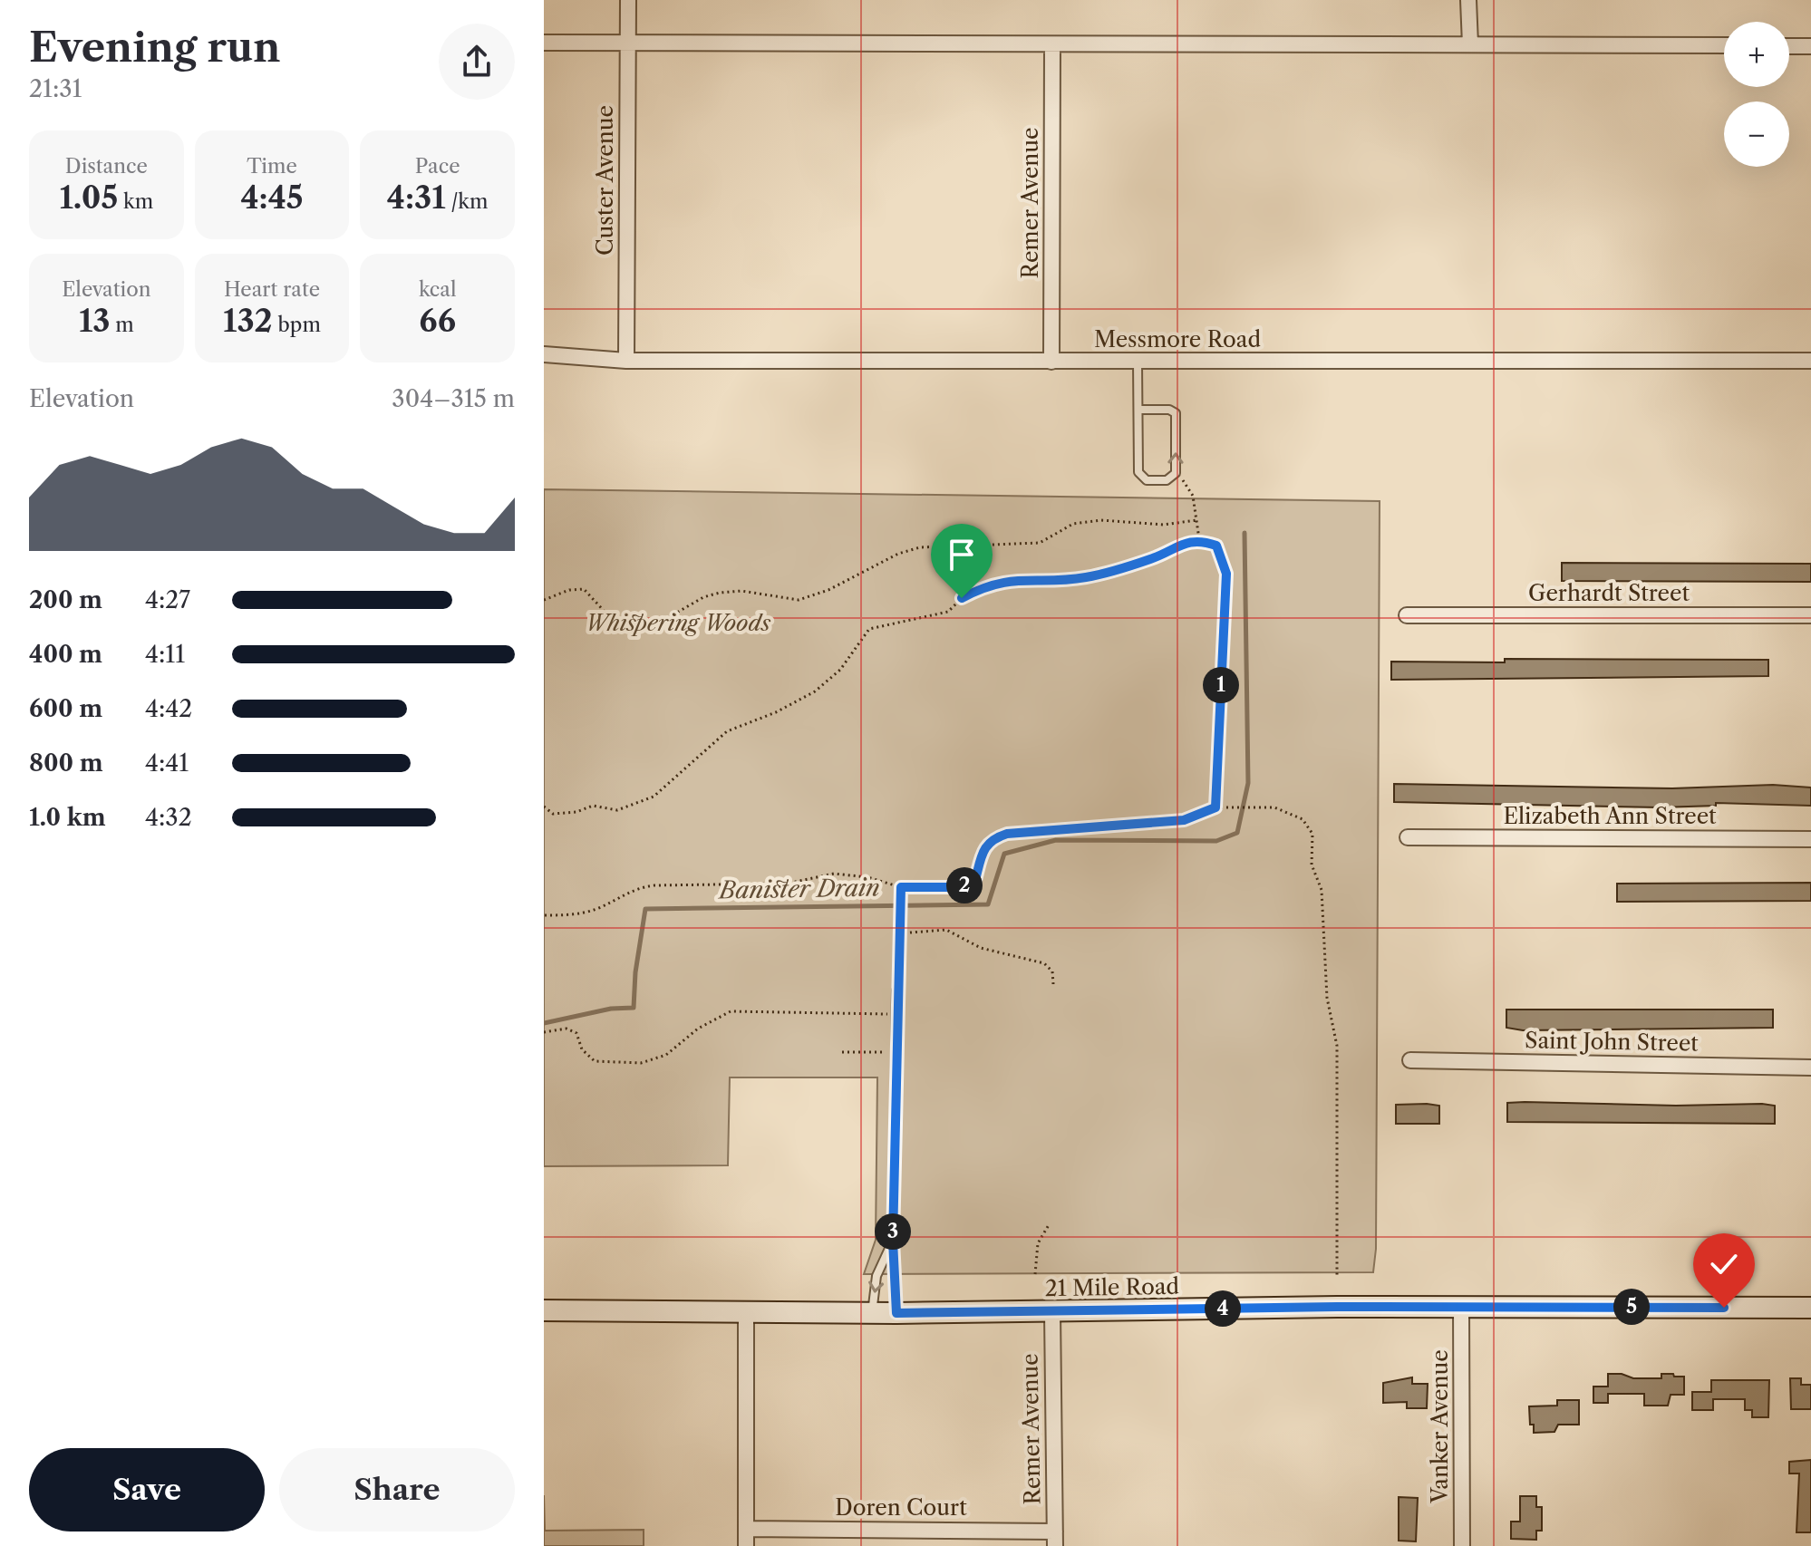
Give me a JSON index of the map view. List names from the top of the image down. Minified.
{"streets":{"street":["Custer Avenue","Remer Avenue","Messmore Road","Gerhardt Street","Elizabeth Ann Street","Saint John Street","21 Mile Road","Vanker Avenue","Doren Court"]},"crossings":[["Custer Avenue","Messmore Road"],["Remer Avenue","Messmore Road"],["Remer Avenue","21 Mile Road"],["Remer Avenue","Doren Court"],["21 Mile Road","Vanker Avenue"]],"water":["Banister Drain"],"parks":["Whispering Woods"],"page":{"heading":["Evening run","21:31"],"map_buttons":["+","−"],"stats":[["Distance","1.05 km"],["Time","4:45"],["Pace","4:31 /km"],["Elevation","13 m"],["Heart rate","132 bpm"],["kcal","66"]],"chart":["Elevation","304–315 m"],"list":[{"name":"200 m","note":"4:27"},{"name":"400 m","note":"4:11"},{"name":"600 m","note":"4:42"},{"name":"800 m","note":"4:41"},{"name":"1.0 km","note":"4:32"}],"pins":["1","2","3","5","4"],"buttons":["Save","Share"]}}
